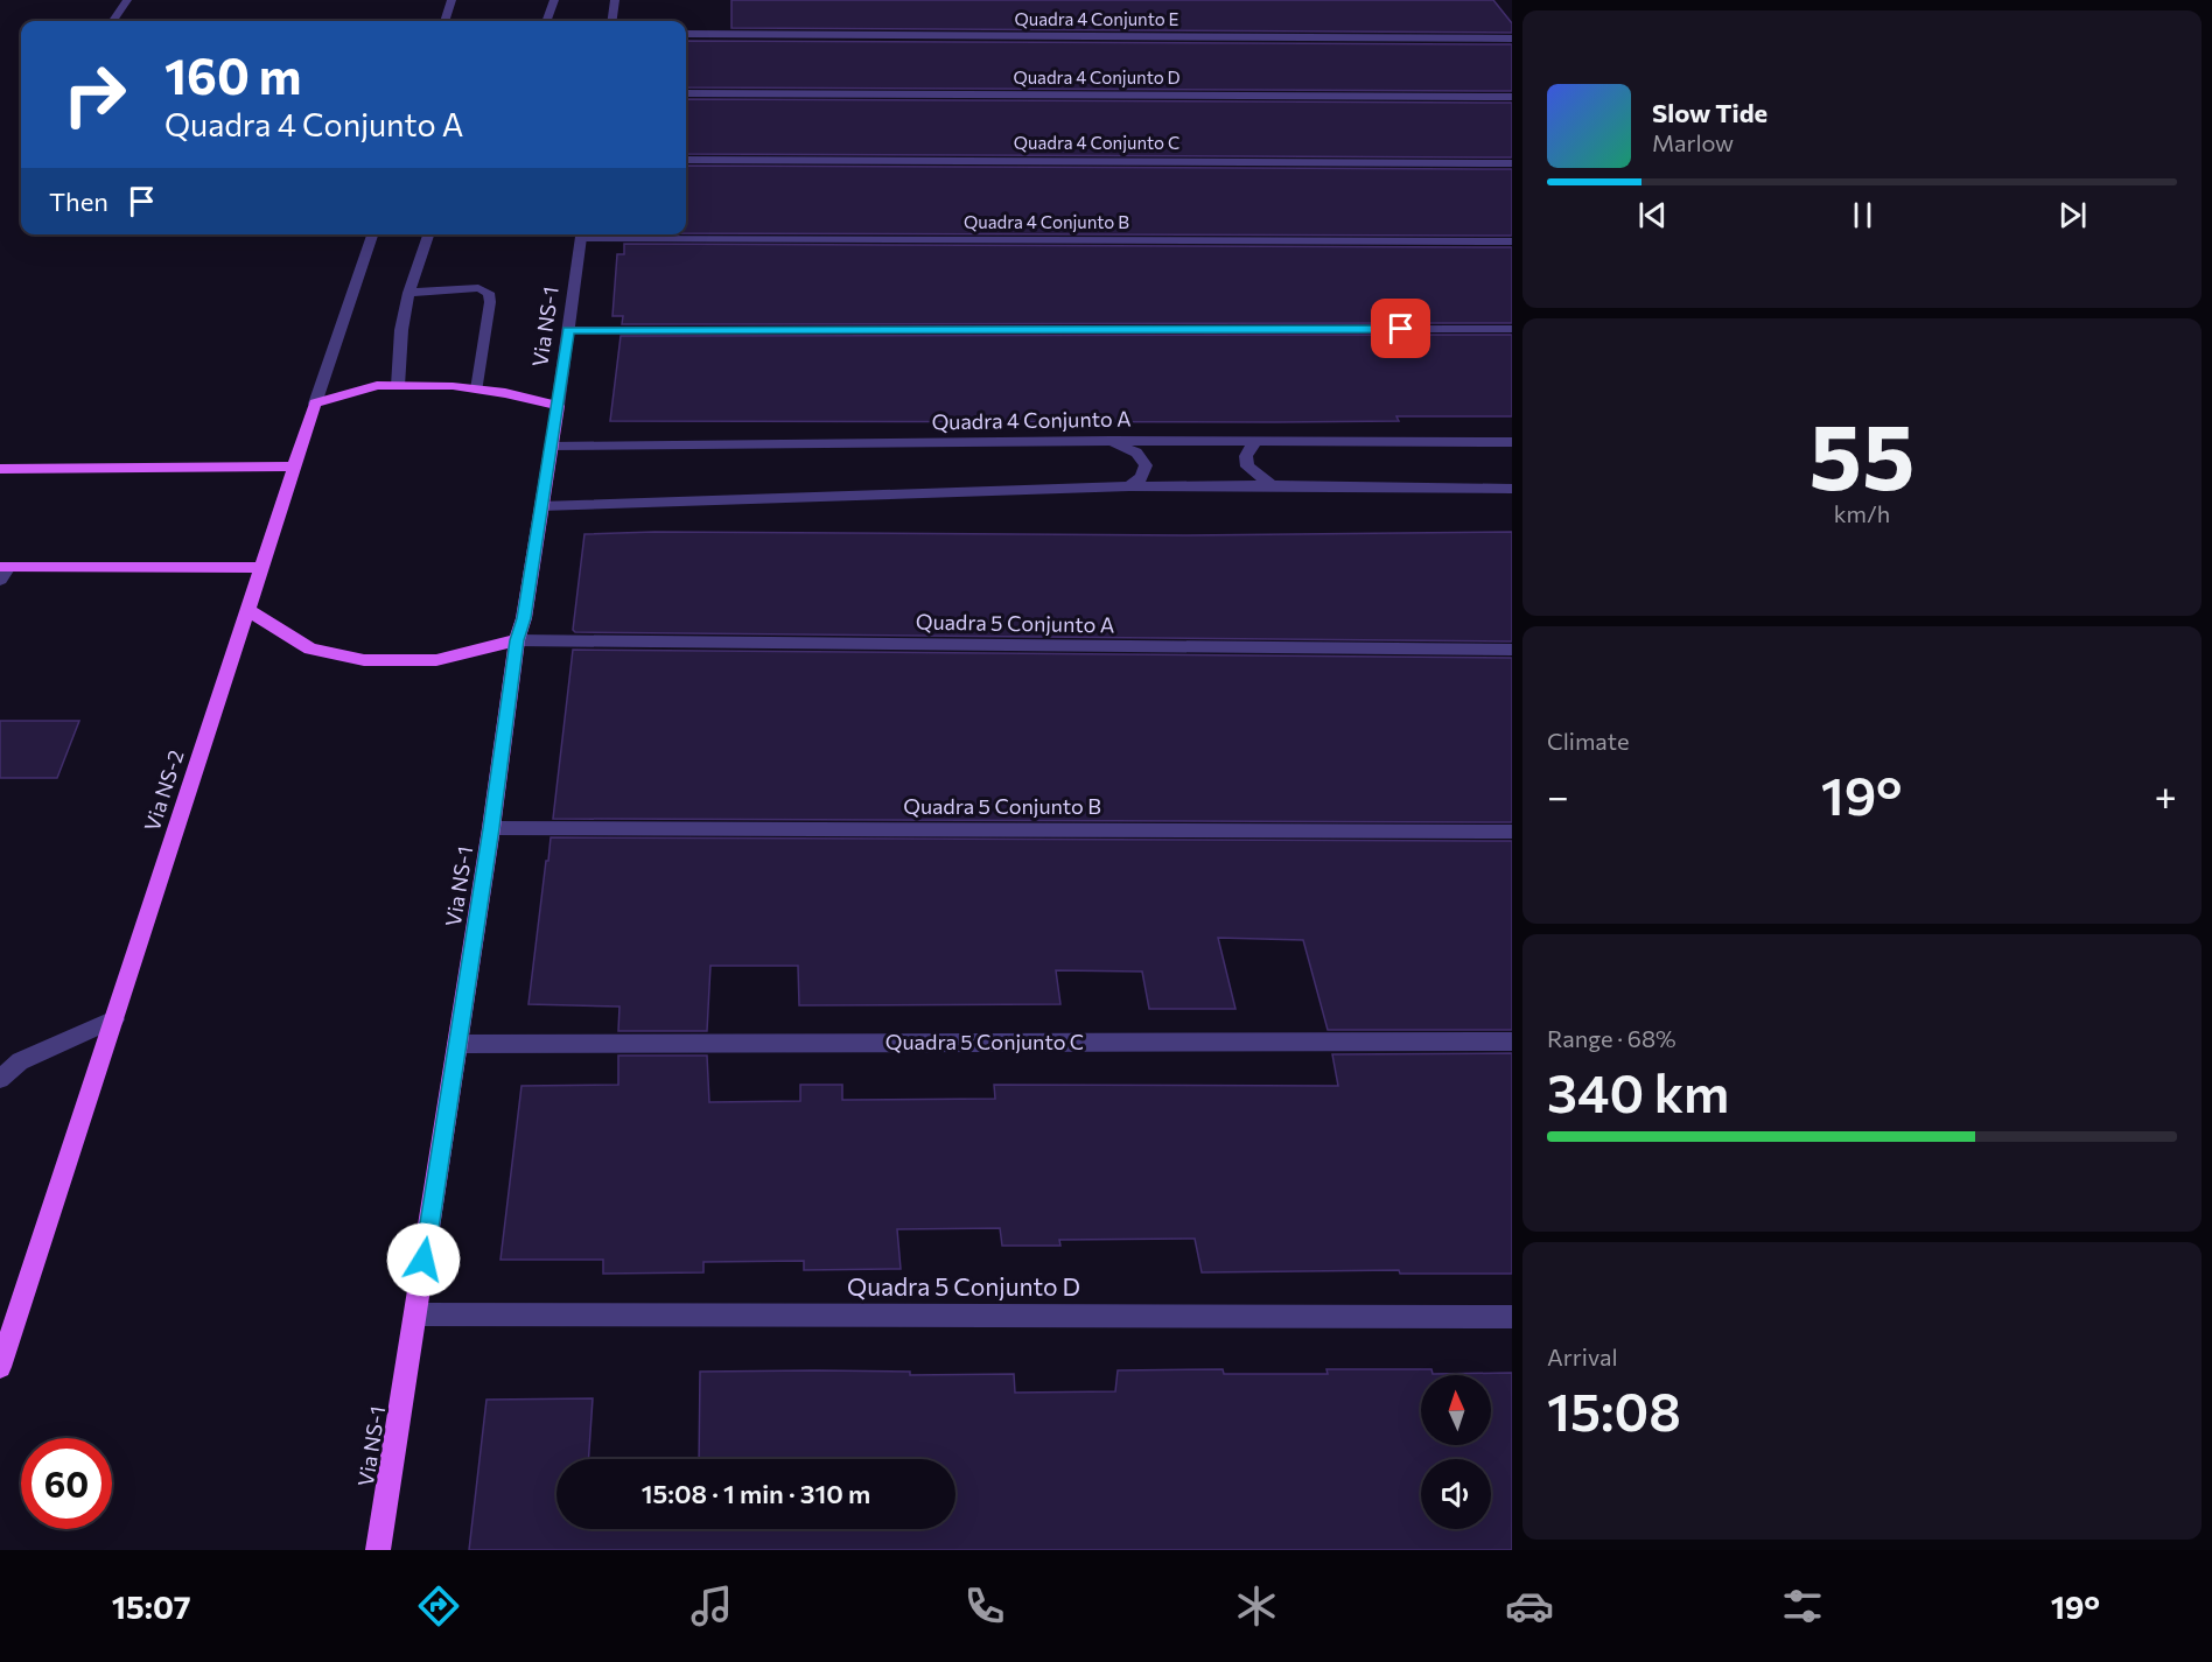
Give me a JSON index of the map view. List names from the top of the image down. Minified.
{"streets":{"main road":["Via NS-1","Via NS-2"],"street":["Quadra 4 Conjunto E","Quadra 4 Conjunto D","Quadra 4 Conjunto C","Quadra 4 Conjunto B","Quadra 4 Conjunto A","Quadra 5 Conjunto A","Quadra 5 Conjunto B","Quadra 5 Conjunto C","Quadra 5 Conjunto D"]},"crossings":[["Quadra 4 Conjunto B","Via NS-1"],["Via NS-1","Quadra 4 Conjunto A"],["Via NS-1","Quadra 5 Conjunto A"],["Via NS-1","Quadra 5 Conjunto B"],["Via NS-1","Quadra 5 Conjunto C"],["Via NS-1","Quadra 5 Conjunto D"]],"north":"top","page":{"turn":["160 m","Quadra 4 Conjunto A"],"song":["Slow Tide","Marlow"],"then":"Then","tile":[["55","km/h"],"Climate",["Range · 68%","340 km"],["Arrival","15:08"]],"heat":["−","19°","+"],"limit":"60","trip":"15:08 · 1 min · 310 m","tabs":["15:07","19°"]}}
